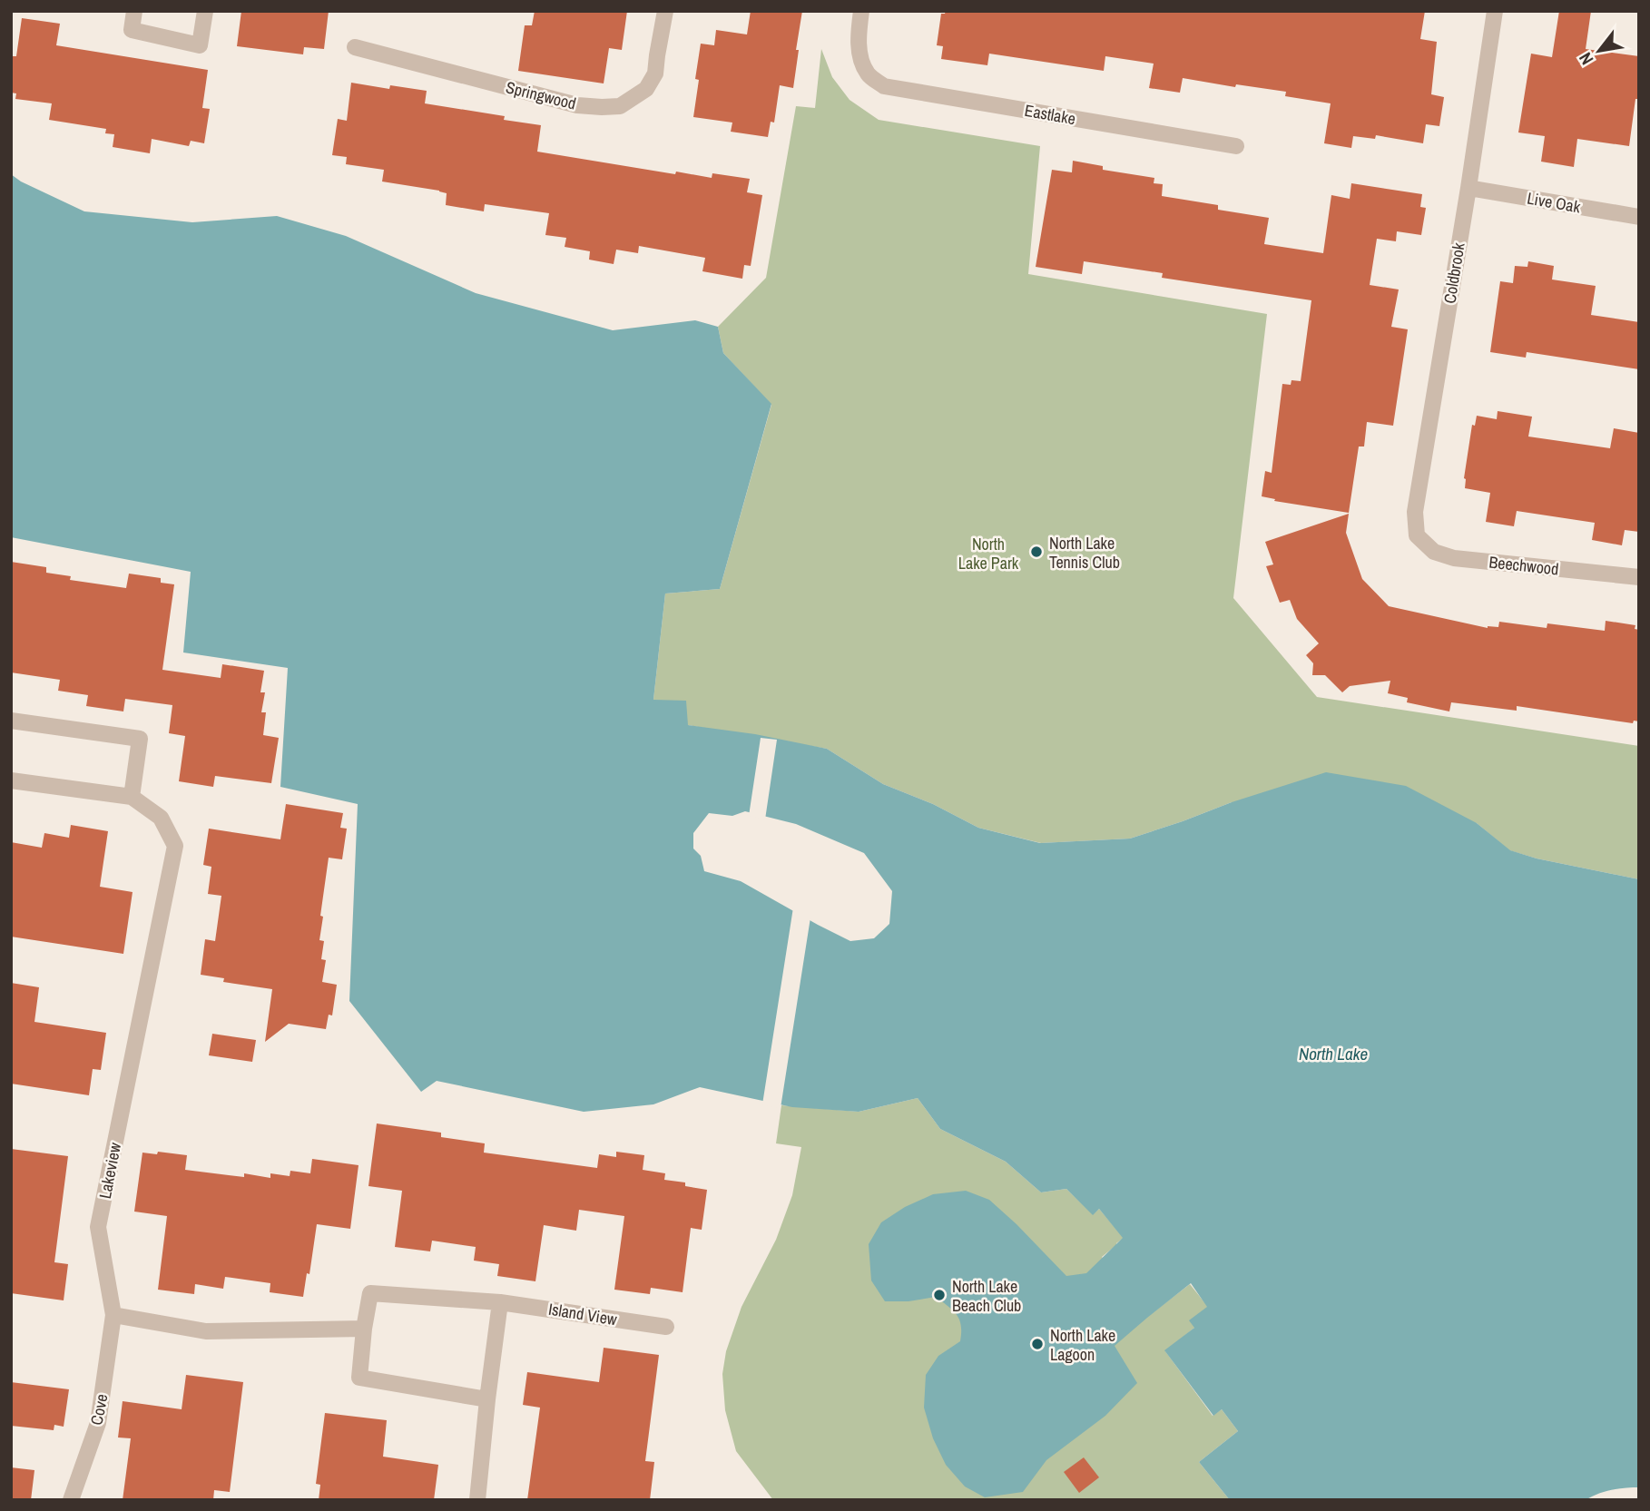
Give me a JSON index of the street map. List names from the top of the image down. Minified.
{"streets":{"street":["Springwood","Eastlake","Live Oak","Coldbrook","Beechwood","Lakeview","Island View","Cove"]},"crossings":[["Live Oak","Coldbrook"],["Coldbrook","Beechwood"],["Lakeview","Cove"]],"water":["North Lake"],"parks":["North Lake Park"],"places":["North Lake Tennis Club","North Lake Beach Club","North Lake Lagoon"],"north":"bottom left"}
